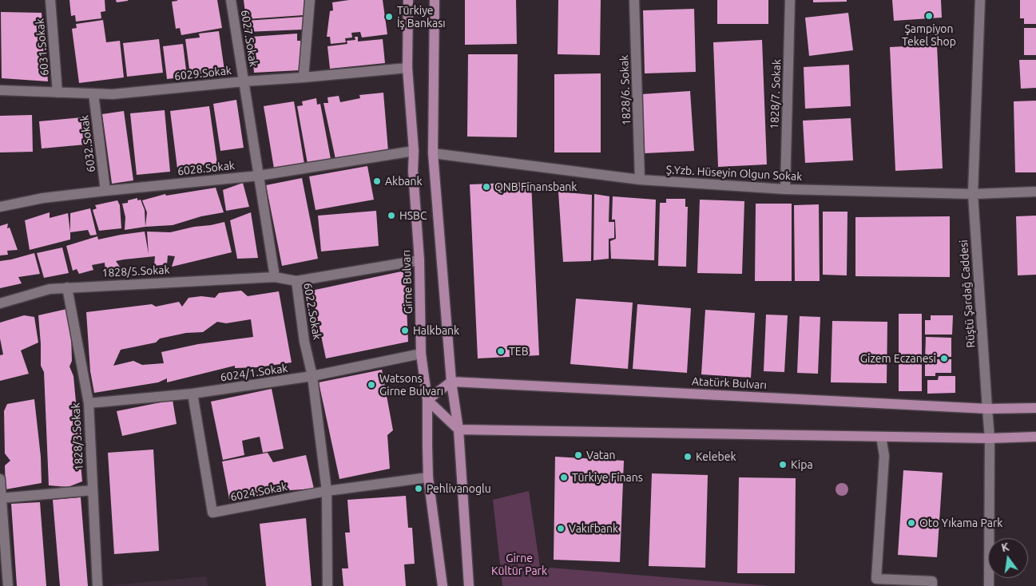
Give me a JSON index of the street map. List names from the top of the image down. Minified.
{"streets":{"main road":["Girne Bulvarı","Atatürk Bulvarı"],"street":["6027.Sokak","6031.Sokak","6029.Sokak","1828/6. Sokak","1828/7. Sokak","6032.Sokak","6028.Sokak","Ş.Yzb. Hüseyin Olgun Sokak","1828/5.Sokak","Rüştü Şardağ Caddesi","6022.Sokak","6024/1.Sokak","1828/3.Sokak","6024.Sokak"]},"crossings":[["6027.Sokak","6029.Sokak"],["6031.Sokak","6029.Sokak"],["6029.Sokak","6032.Sokak"],["6029.Sokak","Girne Bulvarı"],["1828/6. Sokak","Ş.Yzb. Hüseyin Olgun Sokak"],["1828/7. Sokak","Ş.Yzb. Hüseyin Olgun Sokak"],["6032.Sokak","6028.Sokak"],["6028.Sokak","Girne Bulvarı"],["Ş.Yzb. Hüseyin Olgun Sokak","Rüştü Şardağ Caddesi"],["1828/5.Sokak","6022.Sokak"],["1828/5.Sokak","1828/3.Sokak"],["Girne Bulvarı","6024/1.Sokak"],["Girne Bulvarı","6024.Sokak"],["Rüştü Şardağ Caddesi","Atatürk Bulvarı"],["6022.Sokak","6024/1.Sokak"],["6022.Sokak","6024.Sokak"],["6024/1.Sokak","1828/3.Sokak"],["6024/1.Sokak","6024.Sokak"]],"parks":["Girne Kültür Park"],"places":["Şampiyon Tekel Shop","Türkiye İş Bankası","Akbank","QNB Finansbank","HSBC","Halkbank","TEB","Gizem Eczanesi","Watsons Girne Bulvarı","Vatan","Kelebek","Kipa","Türkiye Finans","Pehlivanoglu","Oto Yıkama Park","Vakıfbank"],"north":"top"}
